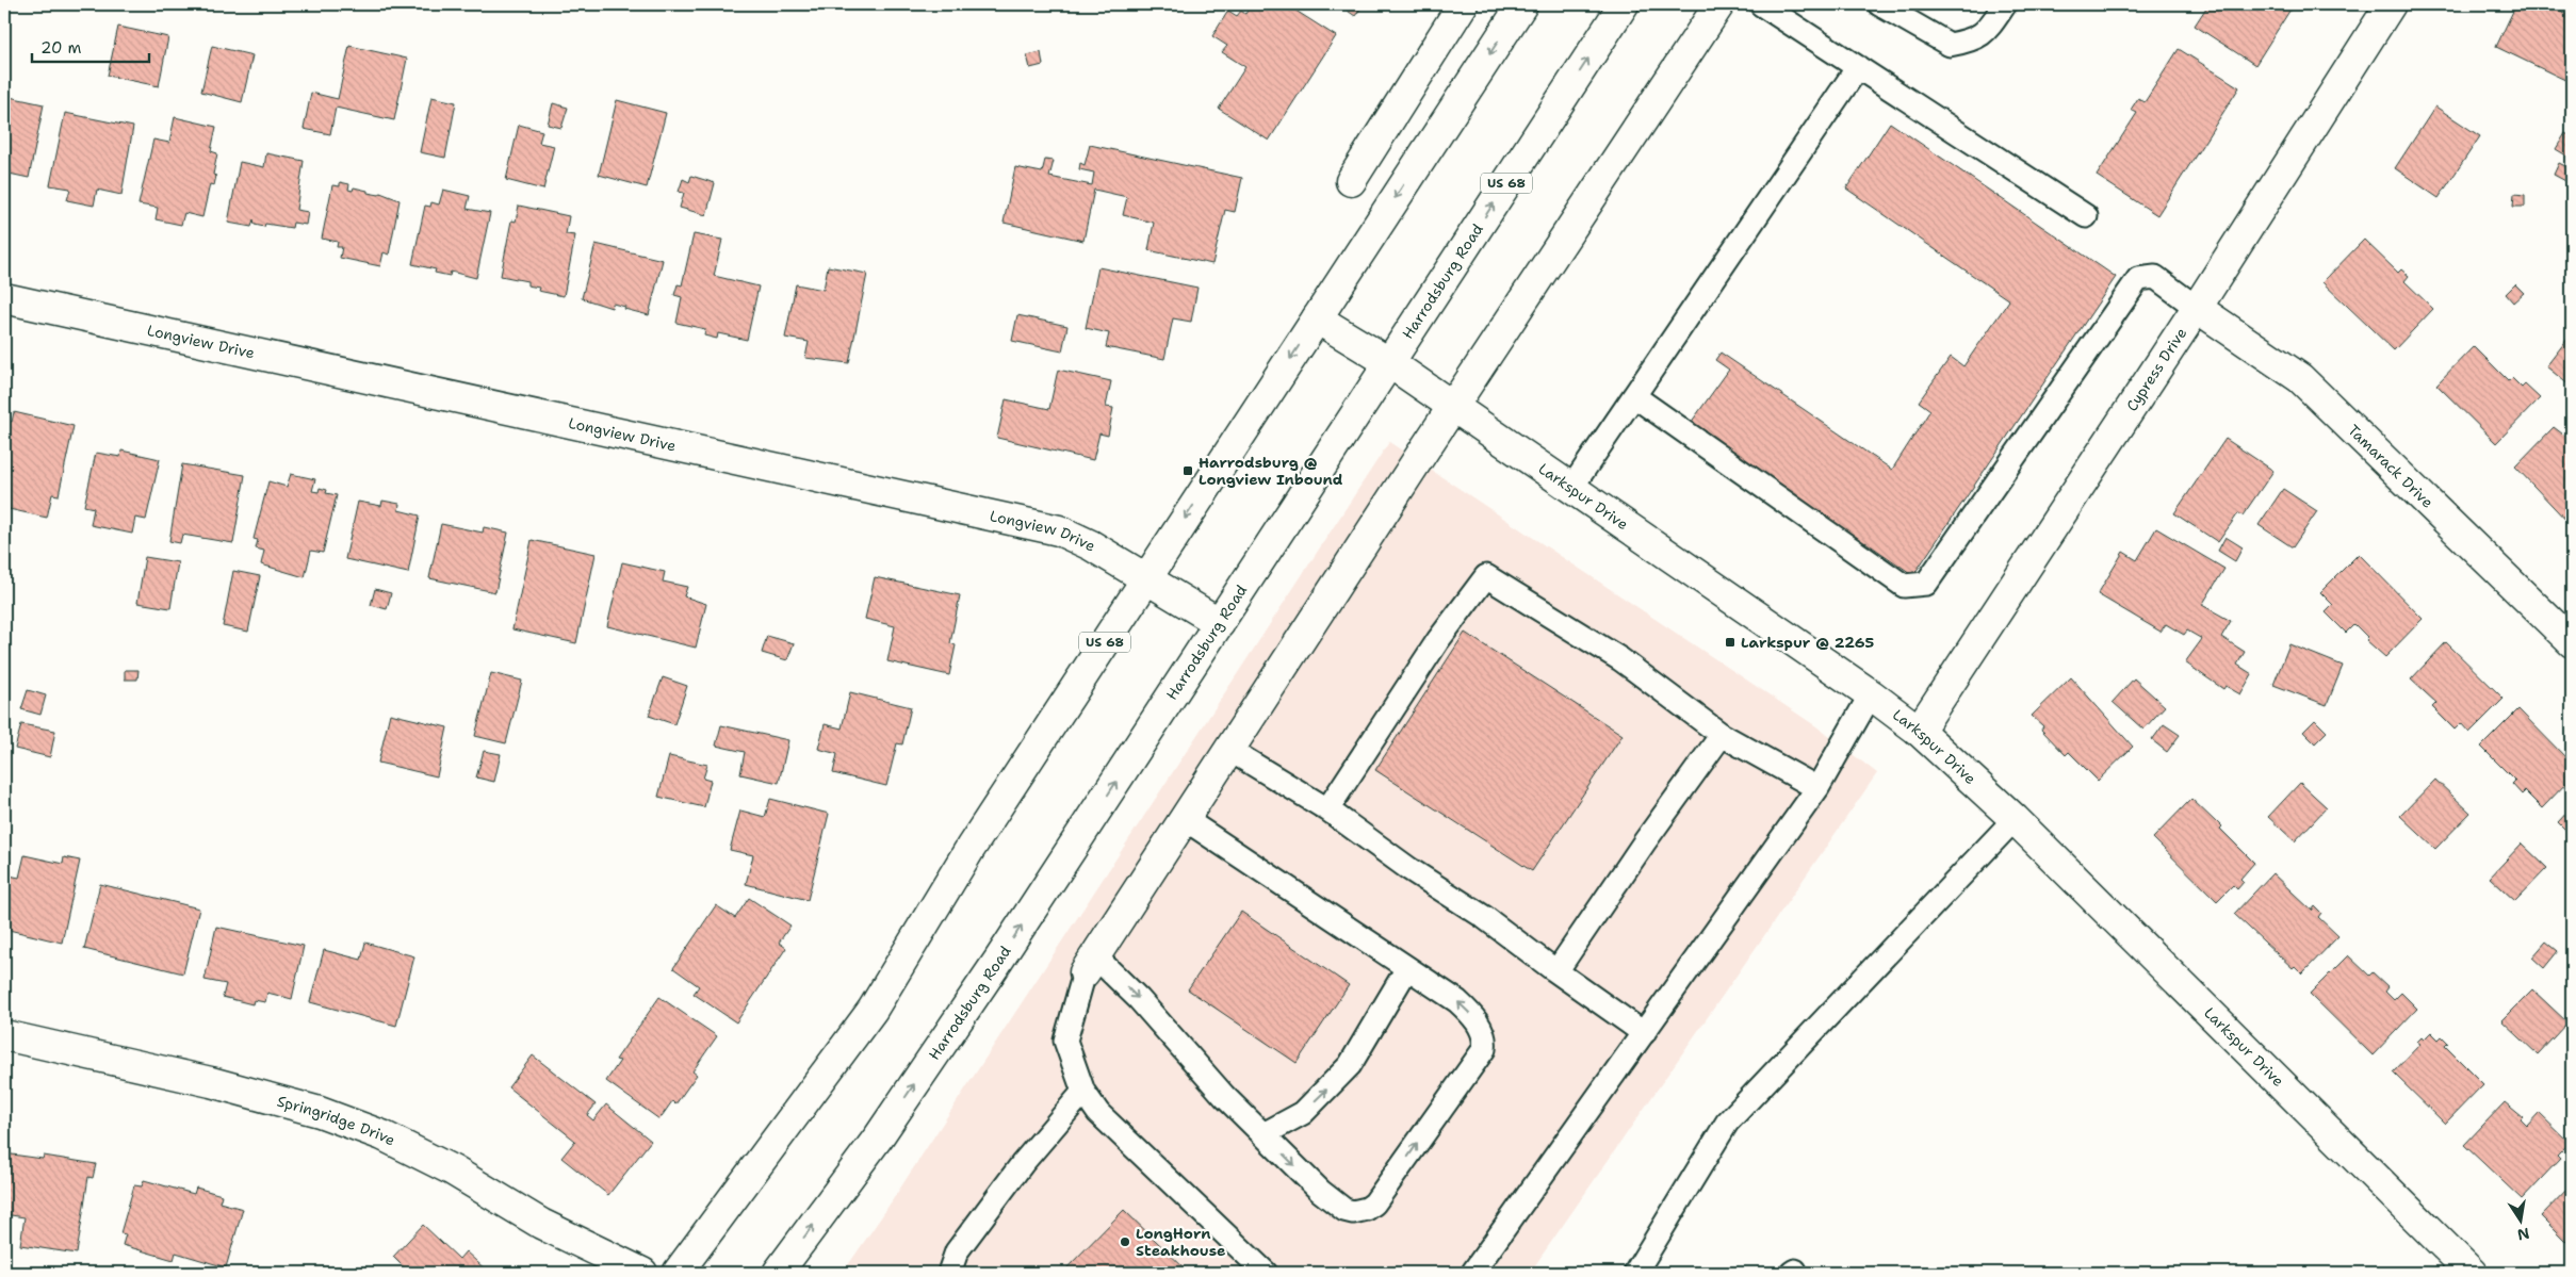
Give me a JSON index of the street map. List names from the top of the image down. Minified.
{"streets":{"street":["US 68","Harrodsburg Road","Longview Drive","Cypress Drive","Tamarack Drive","Larkspur Drive","Springridge Drive"]},"crossings":[["US 68","Longview Drive"],["US 68","Larkspur Drive"],["Harrodsburg Road","Longview Drive"],["Harrodsburg Road","Larkspur Drive"],["Cypress Drive","Tamarack Drive"],["Cypress Drive","Larkspur Drive"]],"places":{"transit":["Harrodsburg @ Longview Inbound","Larkspur @ 2265"],"other":["LongHorn Steakhouse"]},"scale_bar":"20 m","north":"bottom"}
